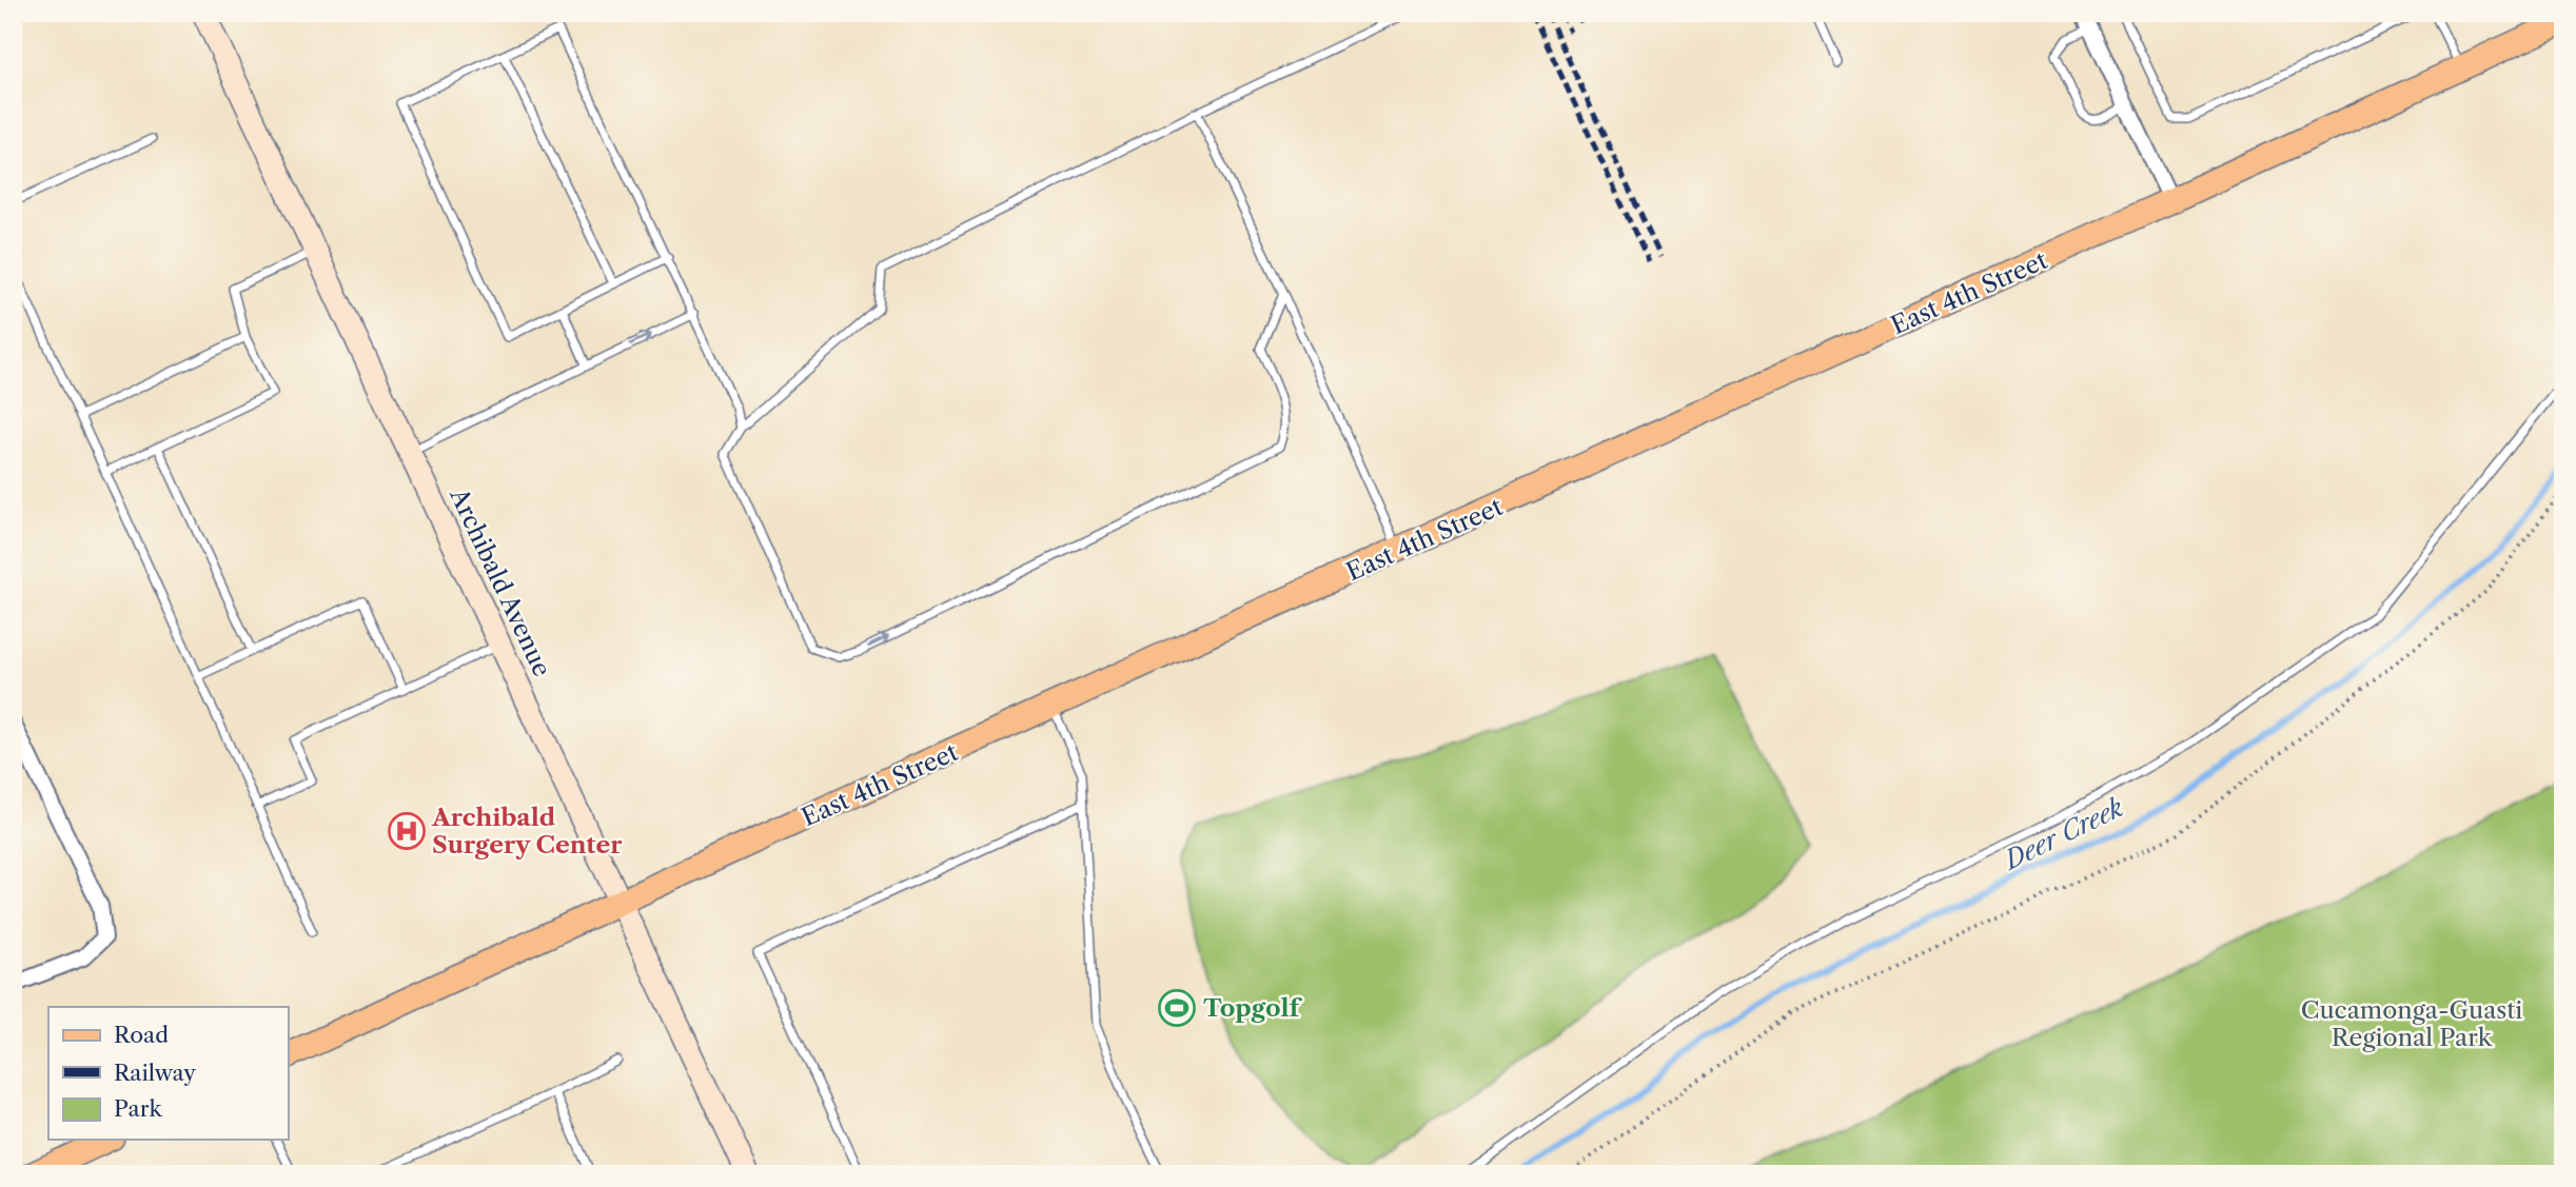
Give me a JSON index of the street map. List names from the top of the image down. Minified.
{"streets":{"main road":["East 4th Street","Archibald Avenue"]},"crossings":[["East 4th Street","Archibald Avenue"]],"water":["Deer Creek"],"parks":["Cucamonga-Guasti Regional Park"],"places":{"hospital":["Archibald Surgery Center"],"sports":["Topgolf"]},"legend":["Road","Railway","Park"]}
